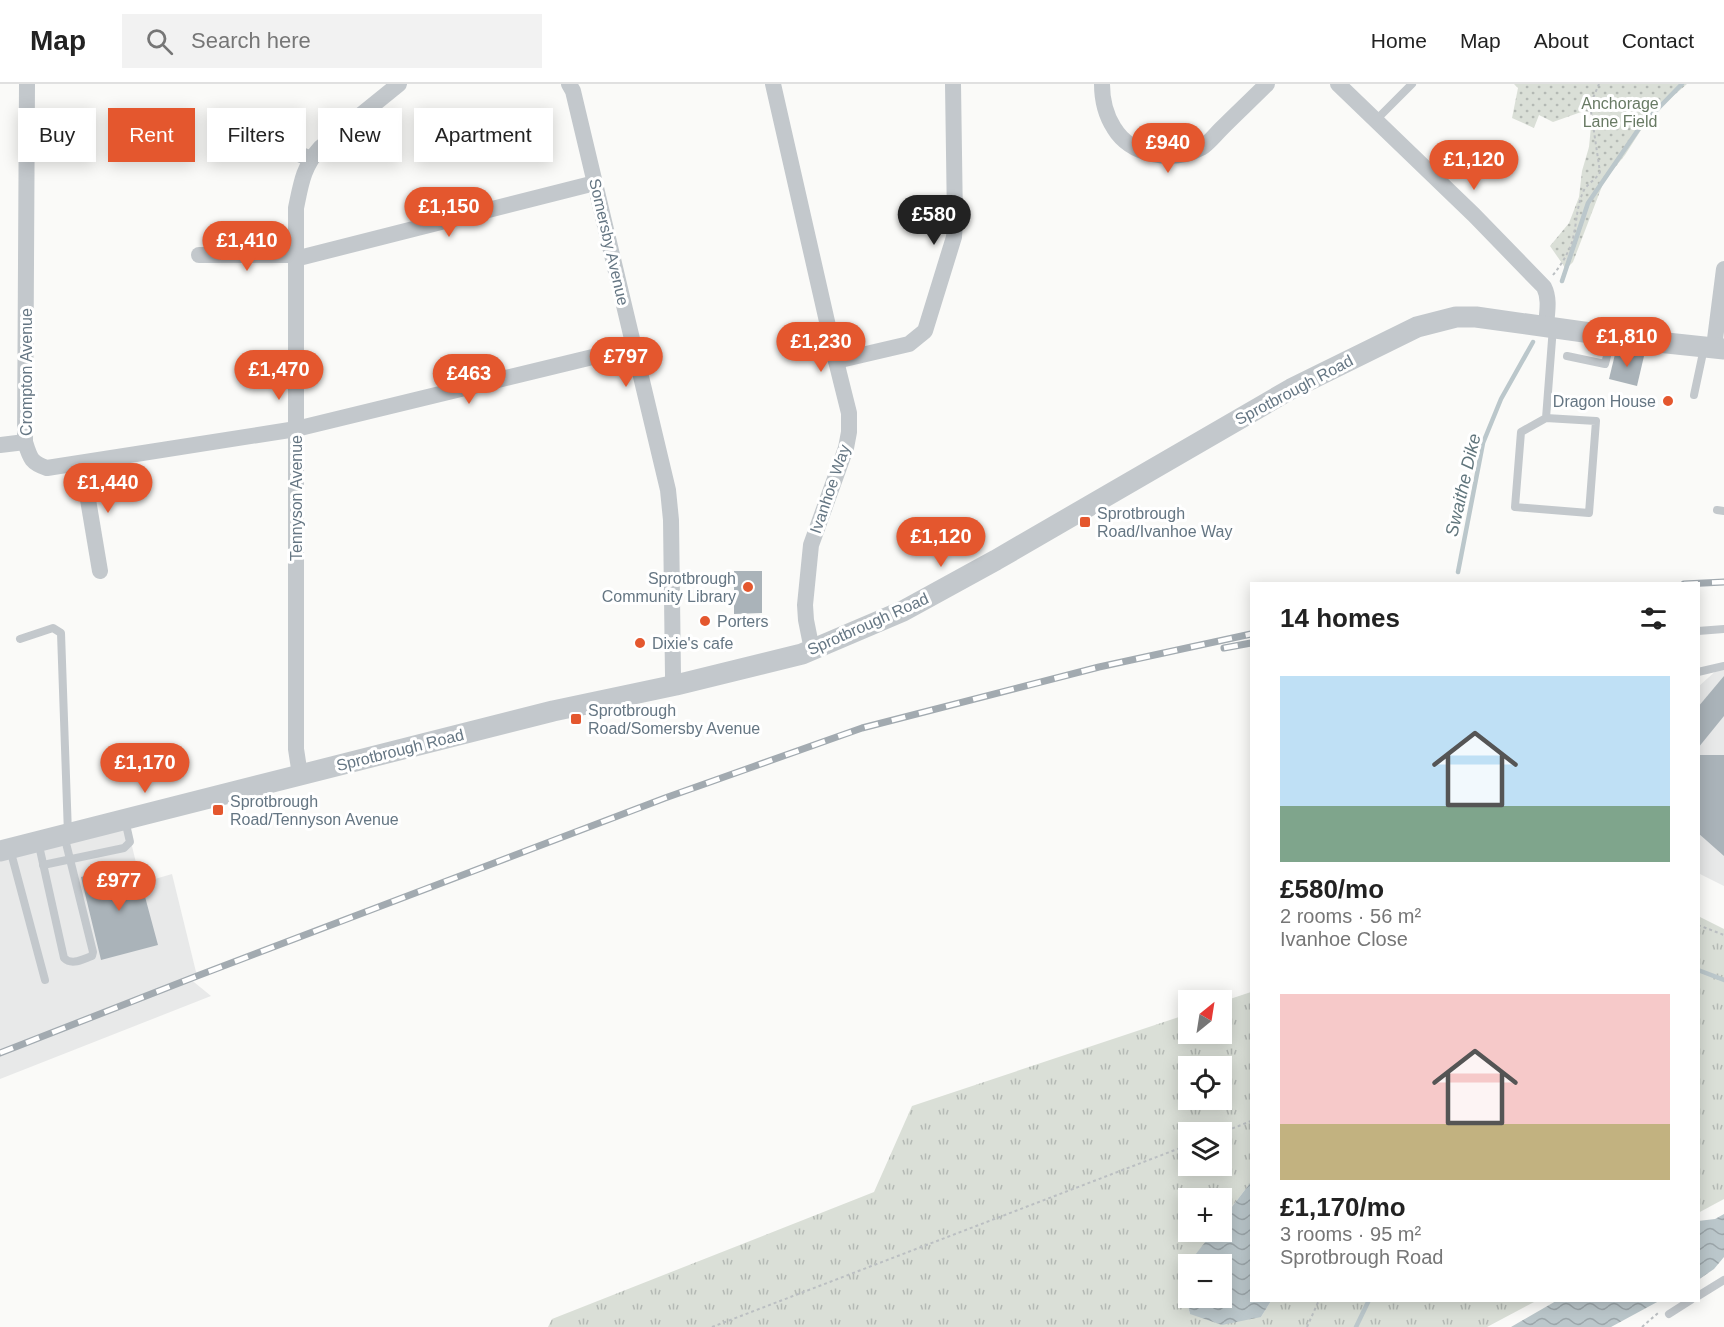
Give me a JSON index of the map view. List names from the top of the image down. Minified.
{"streets":{"street":["Somersby Avenue","Crompton Avenue","Sprotbrough Road","Ivanhoe Way","Tennyson Avenue"]},"crossings":[["Somersby Avenue","Crompton Avenue"],["Somersby Avenue","Sprotbrough Road"],["Crompton Avenue","Tennyson Avenue"],["Sprotbrough Road","Ivanhoe Way"],["Sprotbrough Road","Tennyson Avenue"]],"water":["Swaithe Dike"],"parks":["Anchorage Lane Field"],"places":{"other":["Dragon House","Sprotbrough Community Library","Porters","Dixie's cafe"],"transit":["Sprotbrough Road/Ivanhoe Way","Sprotbrough Road/Somersby Avenue","Sprotbrough Road/Tennyson Avenue"]},"north":"top right","page":{"header":"Map","search":"Search here","nav":["Home","Map","About","Contact"],"chip":["Buy","Rent","Filters","New","Apartment"],"price":["£940","£1,120","£1,150","£580","£1,410","£1,810","£1,230","£797","£1,470","£463","£1,440","£1,120","£1,170","£977"],"heading":"14 homes","list":[{"name":"£580/mo","note":"2 rooms · 56 m² · Ivanhoe Close"},{"name":"£1,170/mo","note":"3 rooms · 95 m² · Sprotbrough Road"}],"map_buttons":["+","−"]}}
